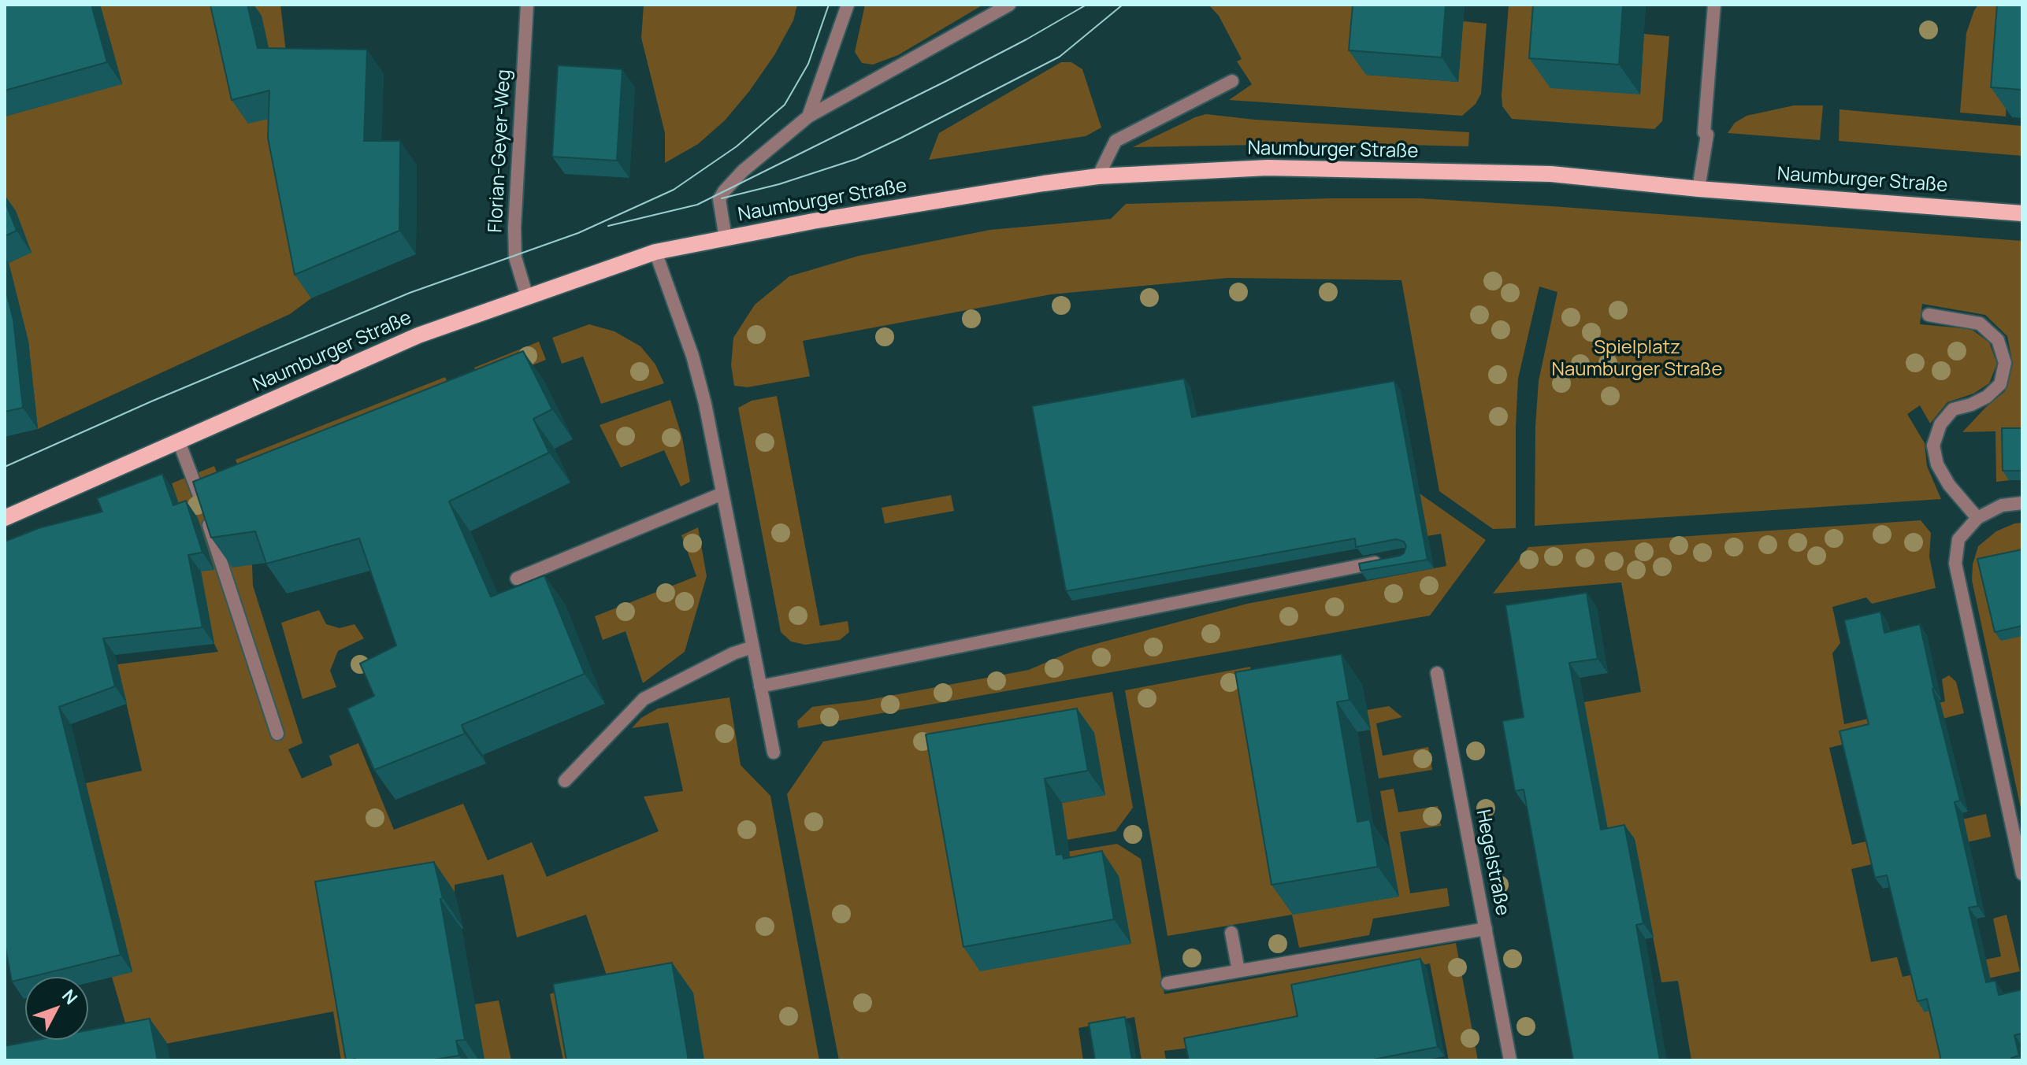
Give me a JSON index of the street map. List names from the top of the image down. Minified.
{"streets":{"main road":["Naumburger Straße"],"street":["Florian-Geyer-Weg","Hegelstraße"]},"crossings":[["Naumburger Straße","Florian-Geyer-Weg"]],"parks":["Spielplatz Naumburger Straße"],"north":"top right"}
